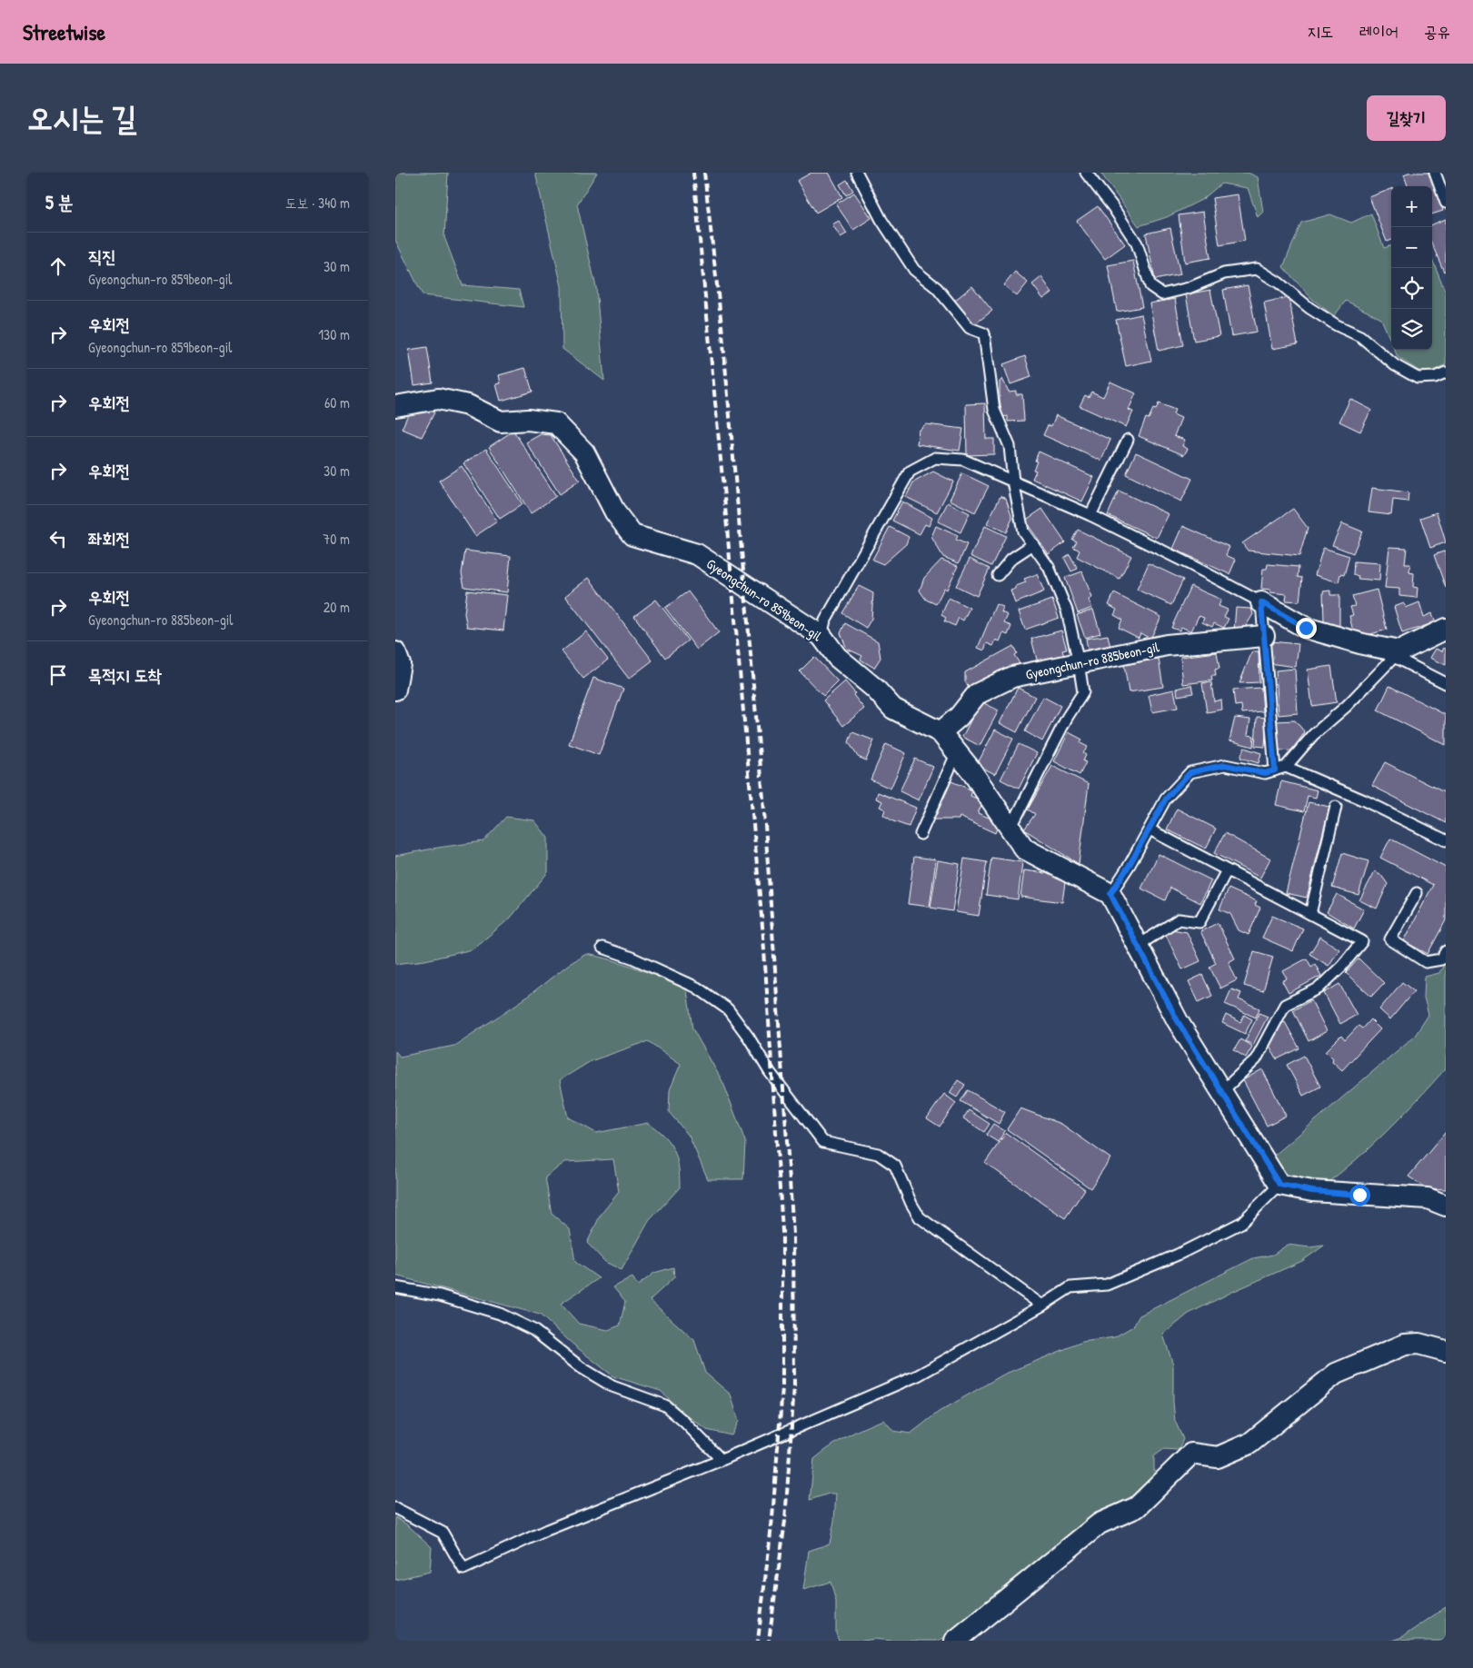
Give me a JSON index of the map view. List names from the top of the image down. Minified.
{"streets":{"street":["Gyeongchun-ro 859beon-gil","Gyeongchun-ro 885beon-gil"]},"crossings":[["Gyeongchun-ro 859beon-gil","Gyeongchun-ro 885beon-gil"]],"page":{"header":"Streetwise","nav":["지도","레이어","공유"],"buttons":"길찾기","title":"오시는 길","heading":["5 분","도보 · 340 m"],"map_buttons":["+","−"],"list":[["직진","Gyeongchun-ro 859beon-gil","30 m"],["우회전","Gyeongchun-ro 859beon-gil","130 m"],["우회전","60 m"],["우회전","30 m"],["좌회전","70 m"],["우회전","Gyeongchun-ro 885beon-gil","20 m"],"목적지 도착"]}}
